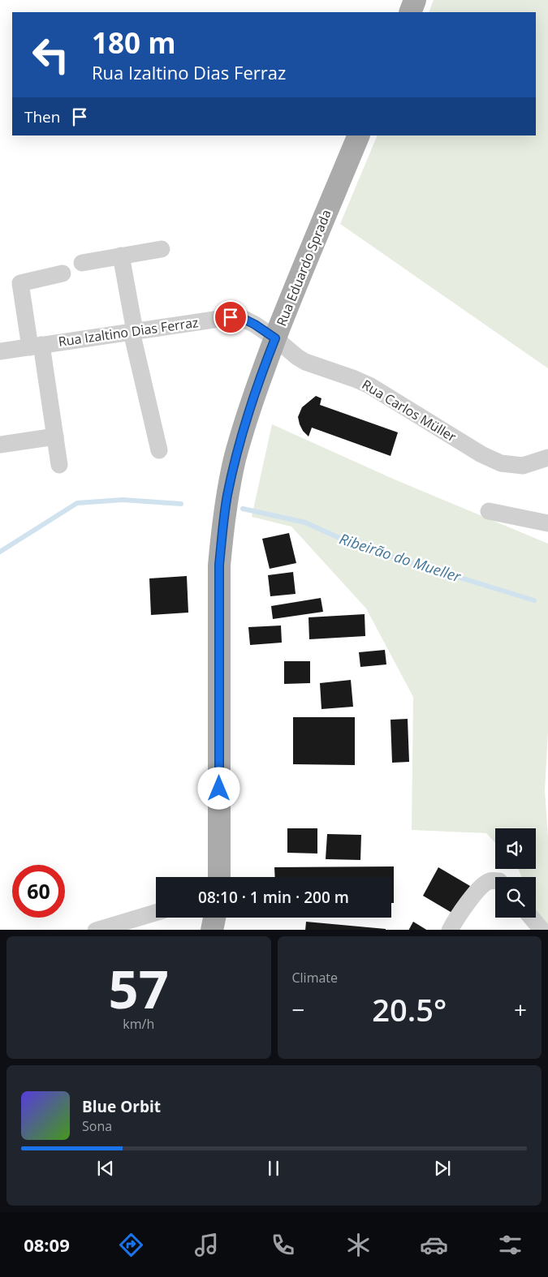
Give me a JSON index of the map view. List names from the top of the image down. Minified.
{"streets":{"main road":["Rua Eduardo Sprada"],"street":["Rua Izaltino Dias Ferraz","Rua Carlos Müller"]},"crossings":[["Rua Eduardo Sprada","Rua Izaltino Dias Ferraz"],["Rua Eduardo Sprada","Rua Carlos Müller"],["Rua Izaltino Dias Ferraz","Rua Carlos Müller"]],"water":["Ribeirão do Mueller"],"page":{"turn":["180 m","Rua Izaltino Dias Ferraz"],"then":"Then","limit":"60","trip":"08:10 · 1 min · 200 m","tile":[["57","km/h"],"Climate"],"heat":["−","20.5°","+"],"song":["Blue Orbit","Sona"],"tabs":"08:09"}}
